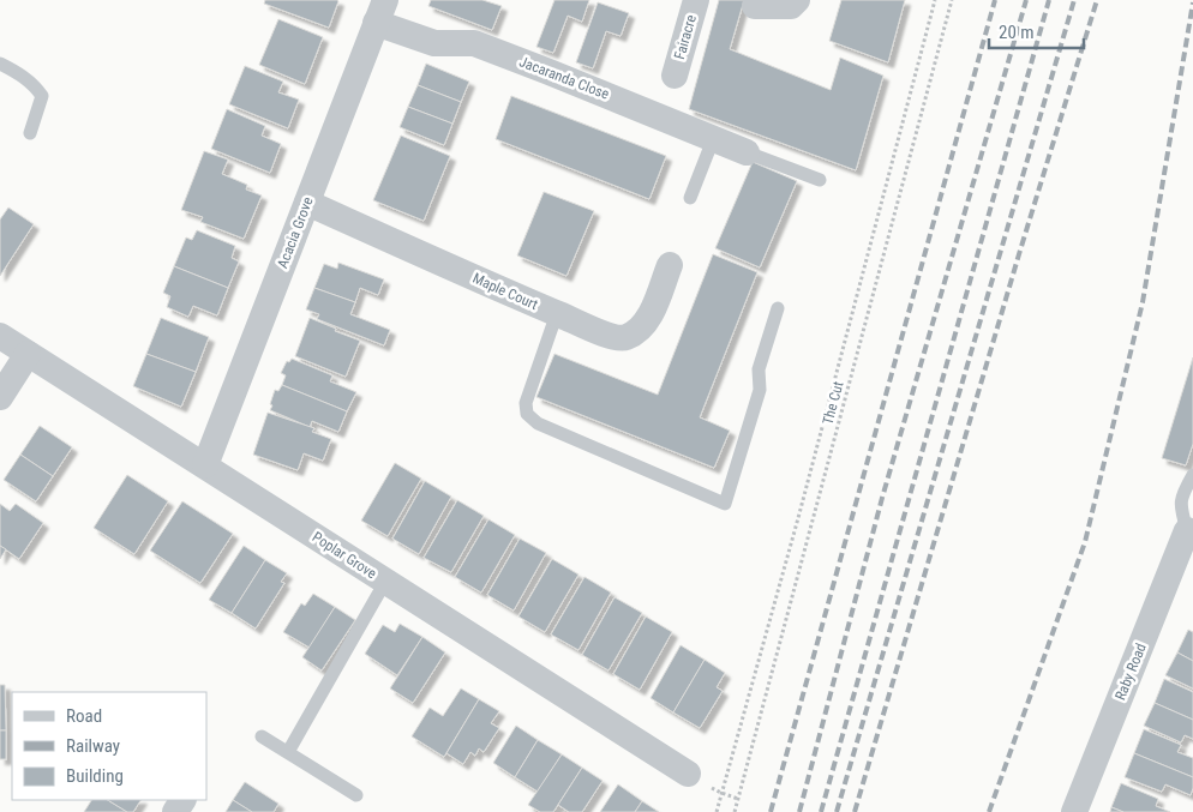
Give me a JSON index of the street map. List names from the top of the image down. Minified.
{"streets":{"street":["Fairacre","Jacaranda Close","Acacia Grove","Maple Court","Poplar Grove","Raby Road"],"path":["The Cut"]},"crossings":[["Jacaranda Close","Acacia Grove"],["Acacia Grove","Maple Court"],["Acacia Grove","Poplar Grove"]],"legend":["Road","Railway","Building"],"scale_bar":"20 m"}
